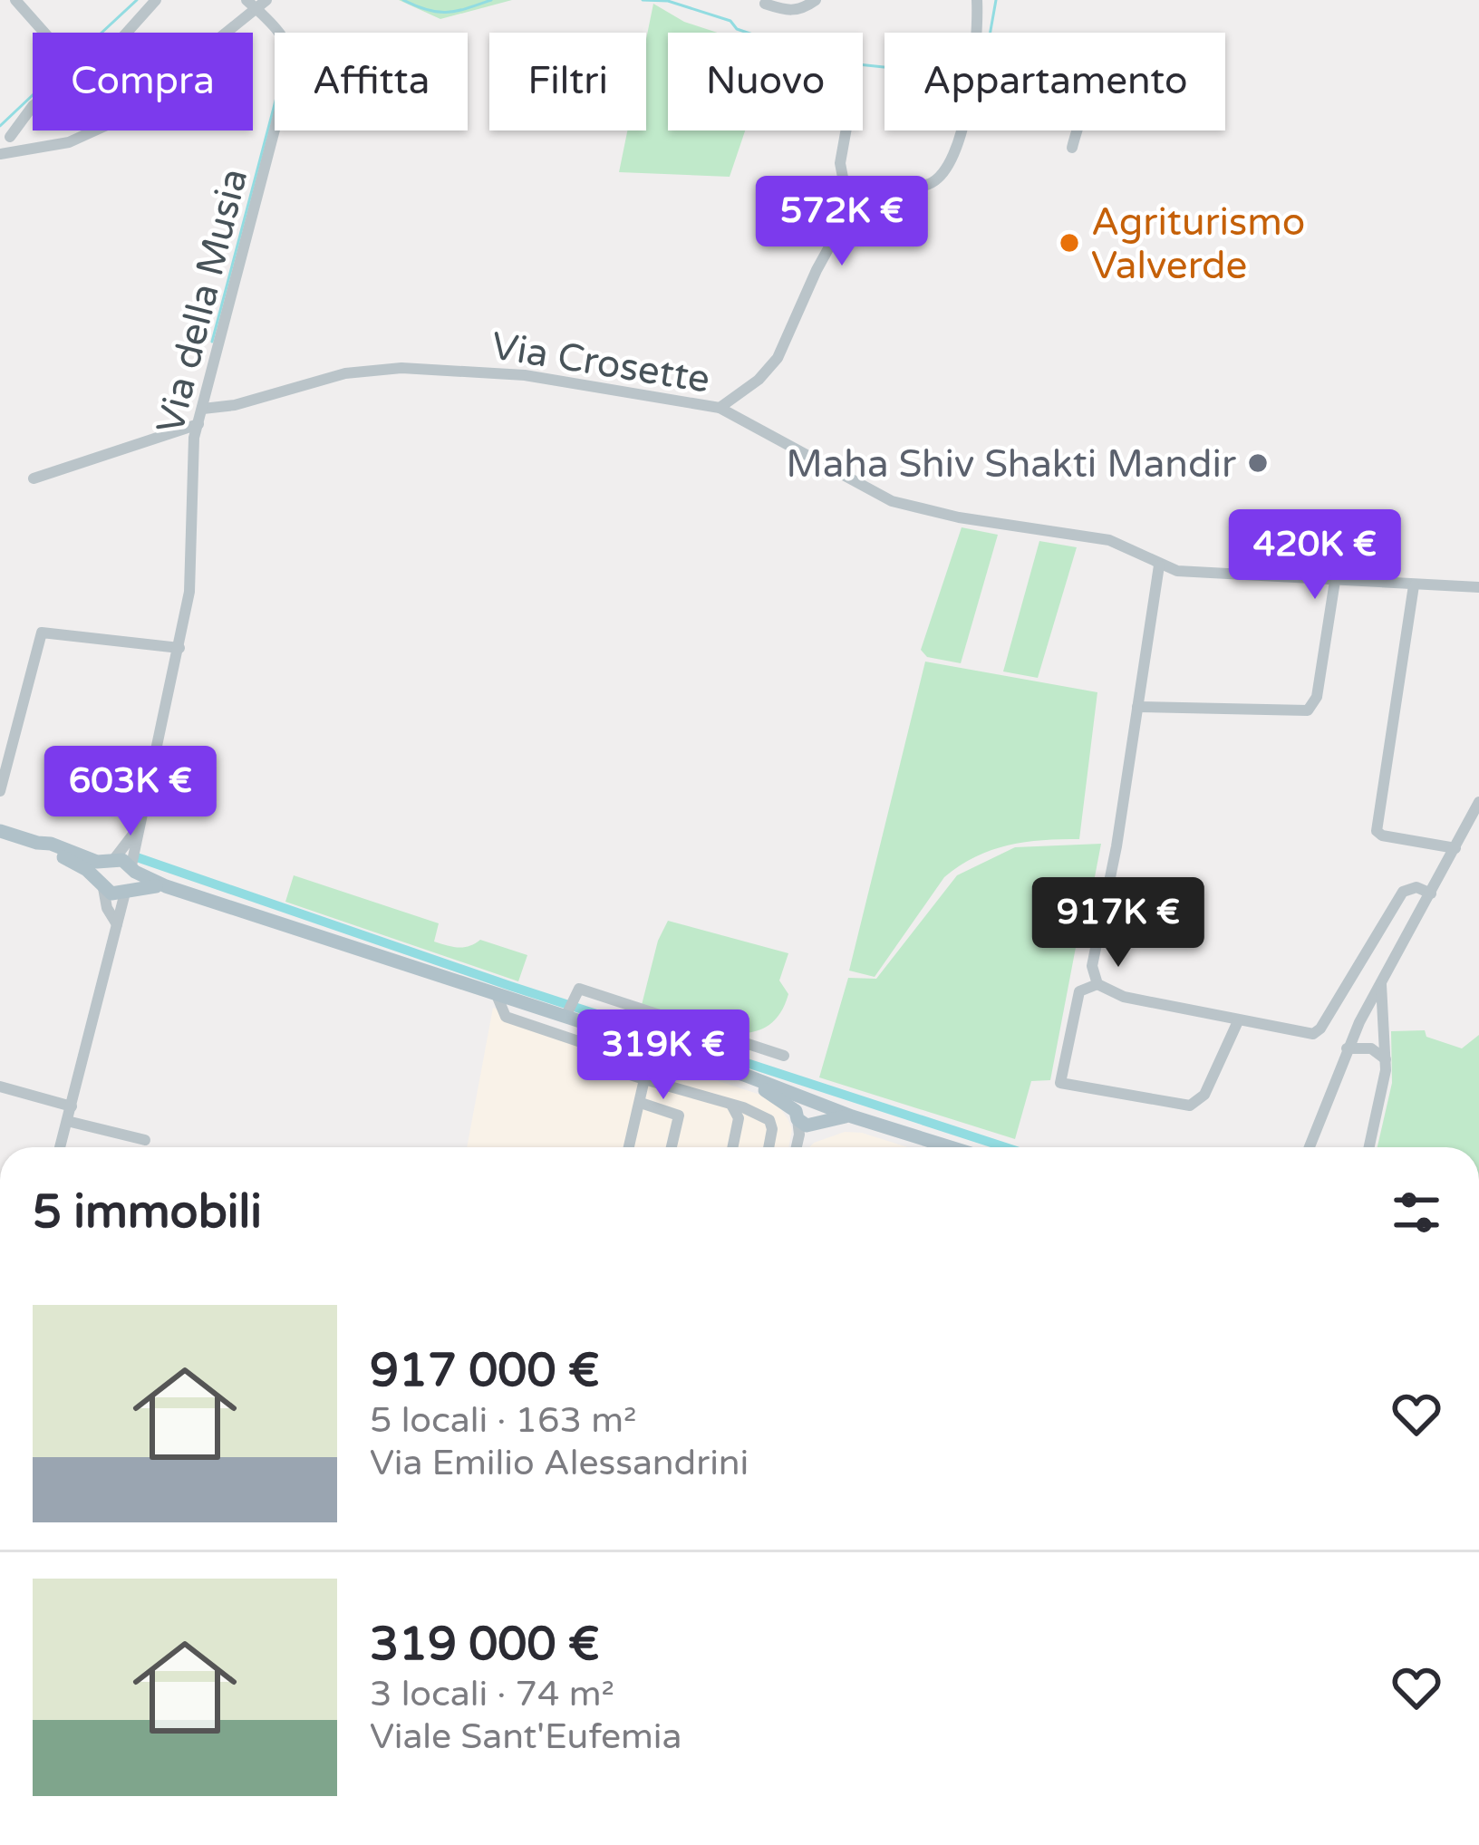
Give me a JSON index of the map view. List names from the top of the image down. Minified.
{"streets":{"street":["Via della Musia","Via Crosette"]},"crossings":[["Via della Musia","Via Crosette"]],"places":["Agriturismo Valverde","Maha Shiv Shakti Mandir"],"page":{"chip":["Compra","Affitta","Filtri","Nuovo","Appartamento"],"price":["572K €","420K €","603K €","917K €","319K €"],"heading":"5 immobili","list":[{"name":"917 000 €","note":"5 locali · 163 m² · Via Emilio Alessandrini"},{"name":"319 000 €","note":"3 locali · 74 m² · Viale Sant'Eufemia"}]}}
